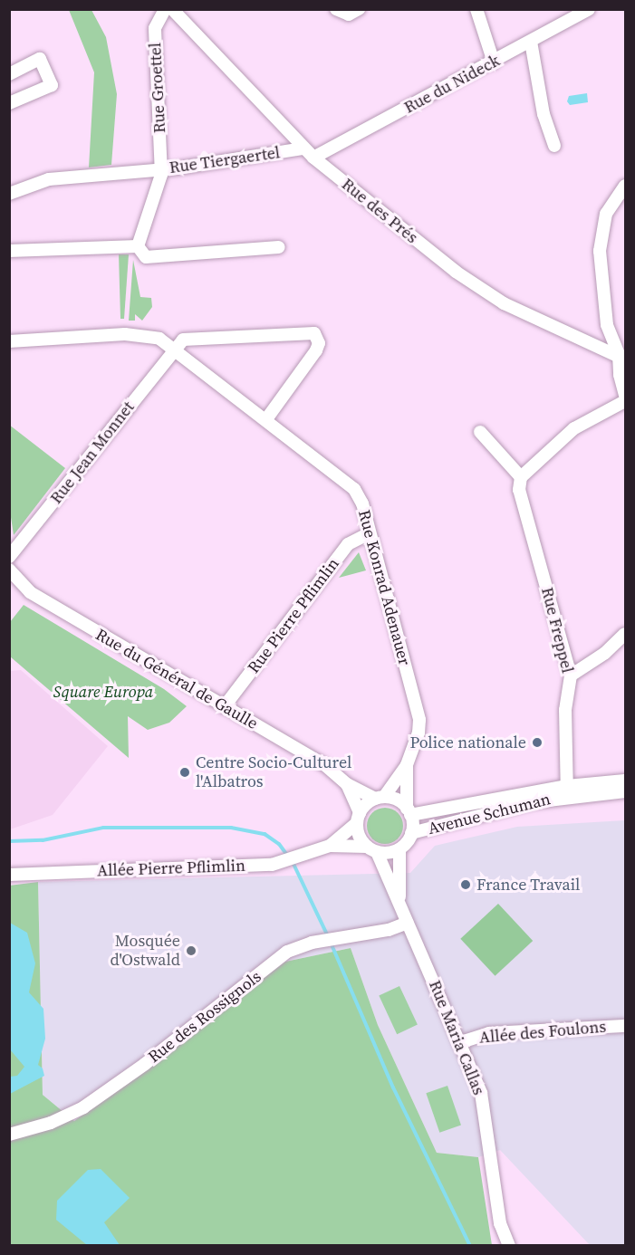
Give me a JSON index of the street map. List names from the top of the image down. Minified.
{"streets":{"street":["Rue du Nideck","Rue Groettel","Rue Tiergaertel","Rue des Prés","Rue Jean Monnet","Rue Konrad Adenauer","Rue Pierre Pflimlin","Rue Freppel","Rue du Général de Gaulle","Avenue Schuman","Allée Pierre Pflimlin","Rue des Rossignols","Allée des Foulons","Rue Maria Callas"]},"crossings":[["Rue du Nideck","Rue des Prés"],["Rue Groettel","Rue Tiergaertel"],["Rue Tiergaertel","Rue des Prés"],["Rue Jean Monnet","Rue Konrad Adenauer"],["Rue Konrad Adenauer","Rue Pierre Pflimlin"],["Rue Konrad Adenauer","Rue du Général de Gaulle"],["Rue Konrad Adenauer","Avenue Schuman"],["Rue Konrad Adenauer","Allée Pierre Pflimlin"],["Rue Konrad Adenauer","Rue Maria Callas"],["Rue Pierre Pflimlin","Rue du Général de Gaulle"],["Rue Freppel","Avenue Schuman"],["Rue du Général de Gaulle","Avenue Schuman"],["Rue du Général de Gaulle","Allée Pierre Pflimlin"],["Rue du Général de Gaulle","Rue Maria Callas"],["Avenue Schuman","Allée Pierre Pflimlin"],["Avenue Schuman","Rue Maria Callas"],["Allée Pierre Pflimlin","Rue Maria Callas"],["Rue des Rossignols","Rue Maria Callas"],["Allée des Foulons","Rue Maria Callas"]],"parks":["Square Europa"],"places":["Police nationale","Centre Socio-Culturel l'Albatros","France Travail","Mosquée d'Ostwald"]}
